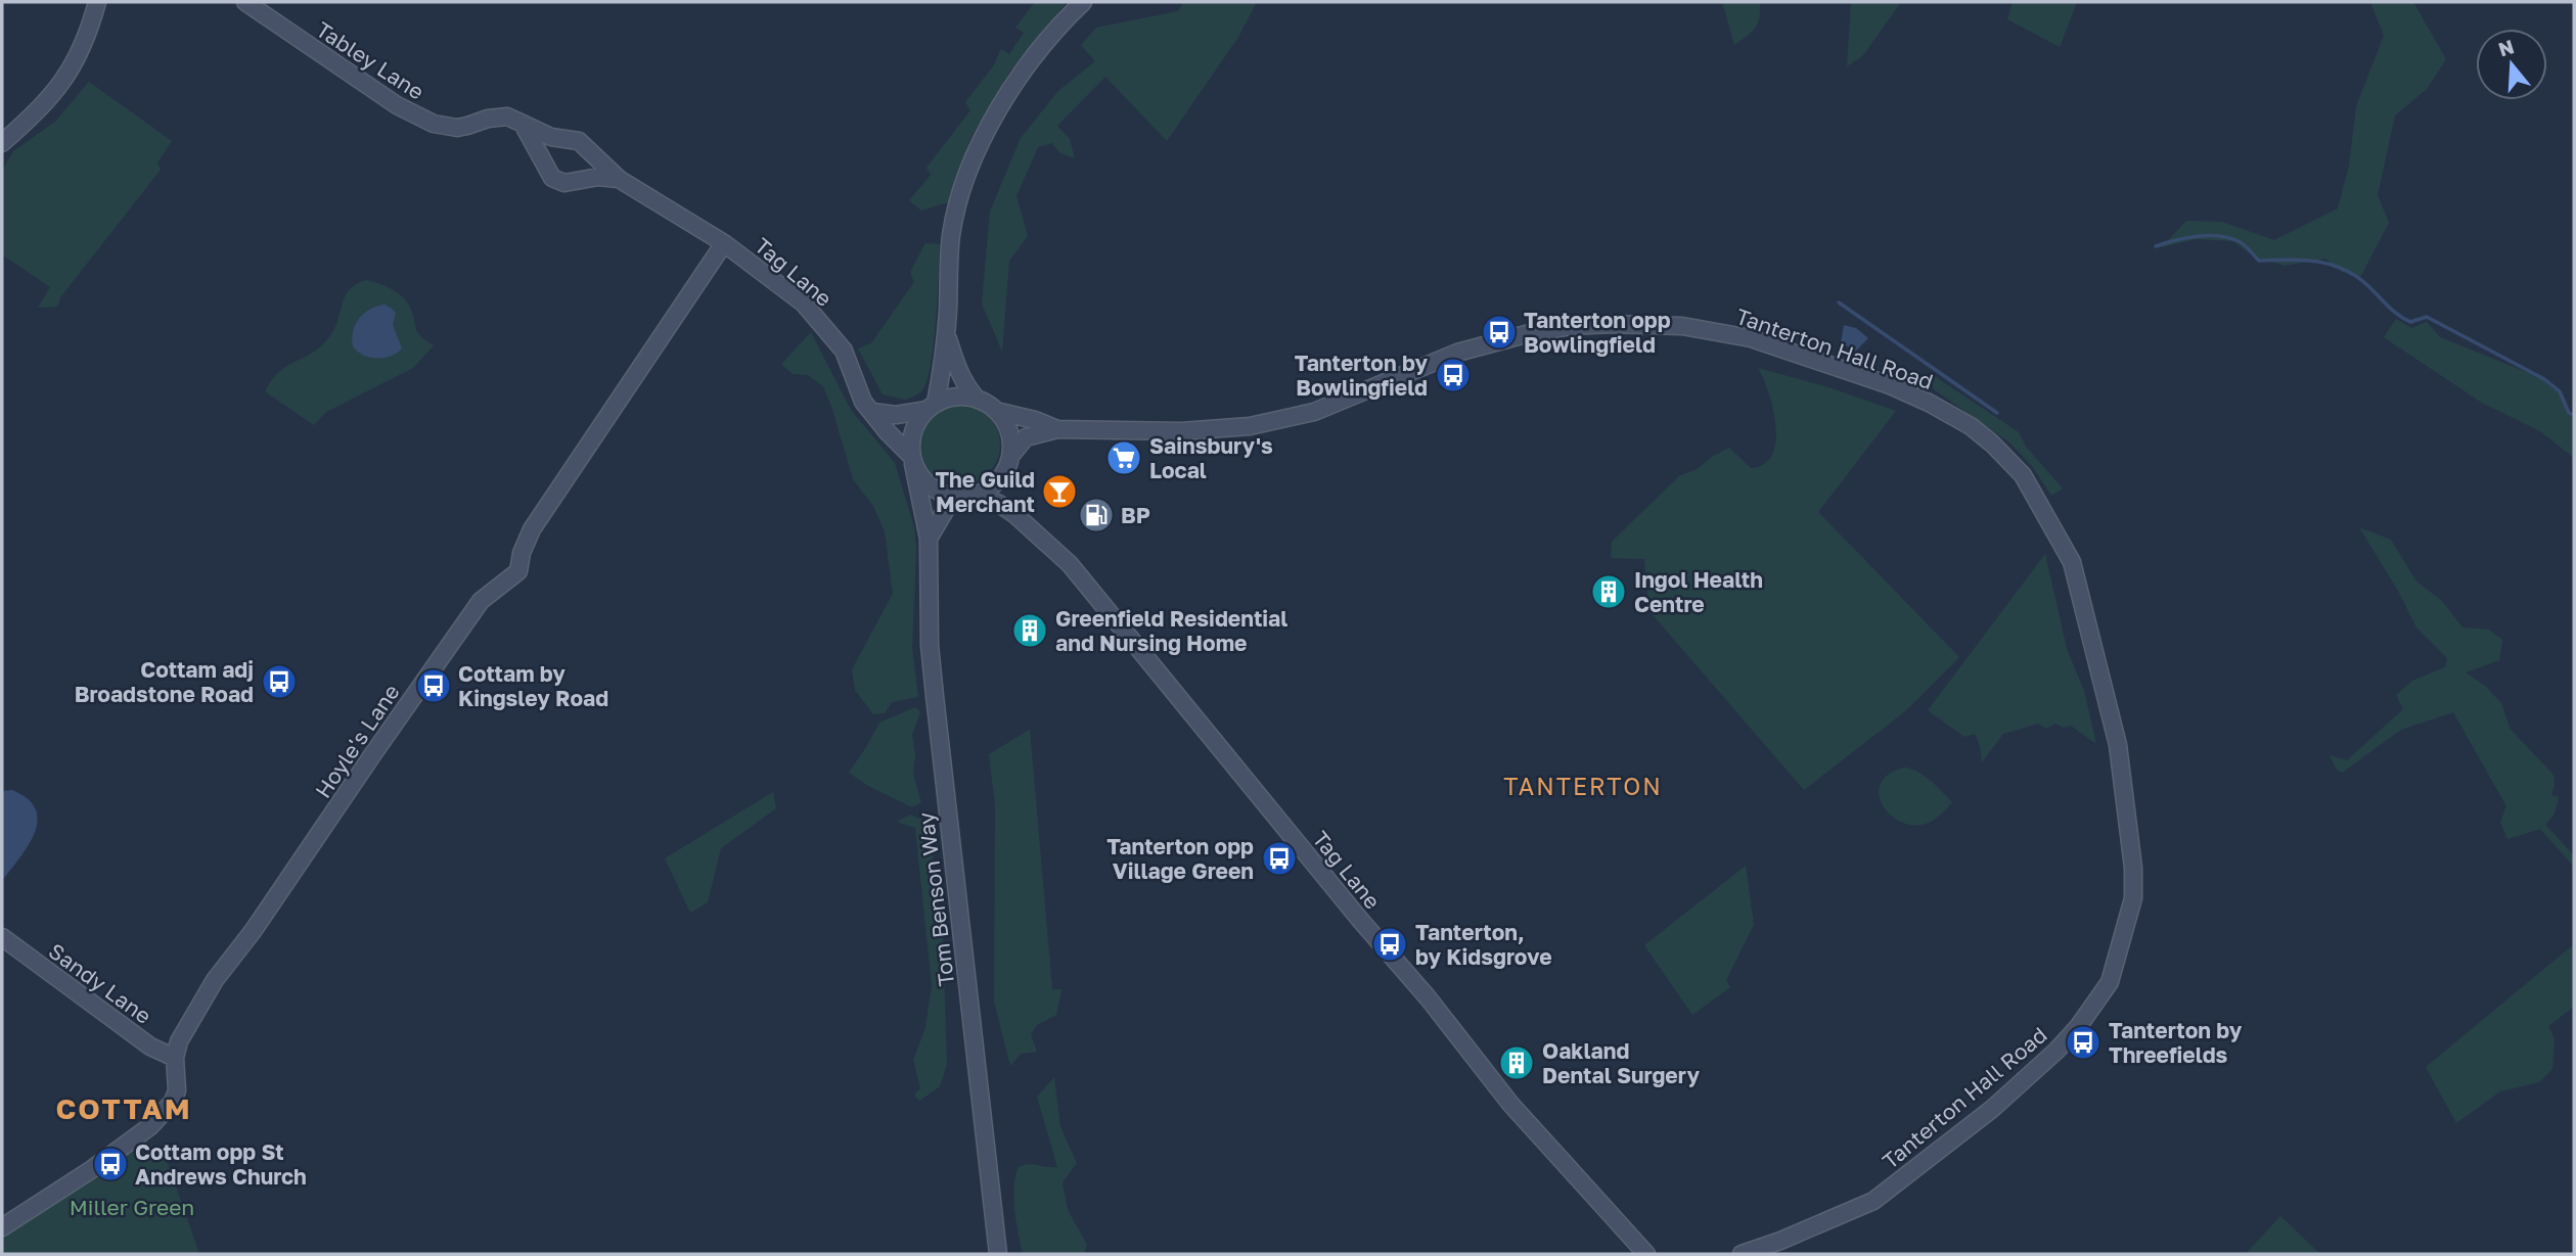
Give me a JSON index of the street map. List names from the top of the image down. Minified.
{"streets":{"main road":["Tabley Lane","Tag Lane","Tanterton Hall Road","Hoyle's Lane","Tom Benson Way","Sandy Lane"]},"crossings":[["Tabley Lane","Tag Lane"],["Tabley Lane","Hoyle's Lane"],["Tag Lane","Tanterton Hall Road"],["Tag Lane","Hoyle's Lane"],["Tag Lane","Tom Benson Way"],["Tanterton Hall Road","Tom Benson Way"],["Hoyle's Lane","Sandy Lane"]],"districts":["TANTERTON","COTTAM"],"parks":["Miller Green"],"places":{"bus stop":["Tanterton opp Bowlingfield","Tanterton by Bowlingfield","Cottam adj Broadstone Road","Cottam by Kingsley Road","Tanterton opp Village Green","Tanterton, by Kidsgrove","Tanterton by Threefields","Cottam opp St Andrews Church"],"supermarket":["Sainsbury's Local"],"bar":["The Guild Merchant"],"fuel station":["BP"],"building":["Ingol Health Centre","Greenfield Residential and Nursing Home","Oakland Dental Surgery"]},"north":"top"}
